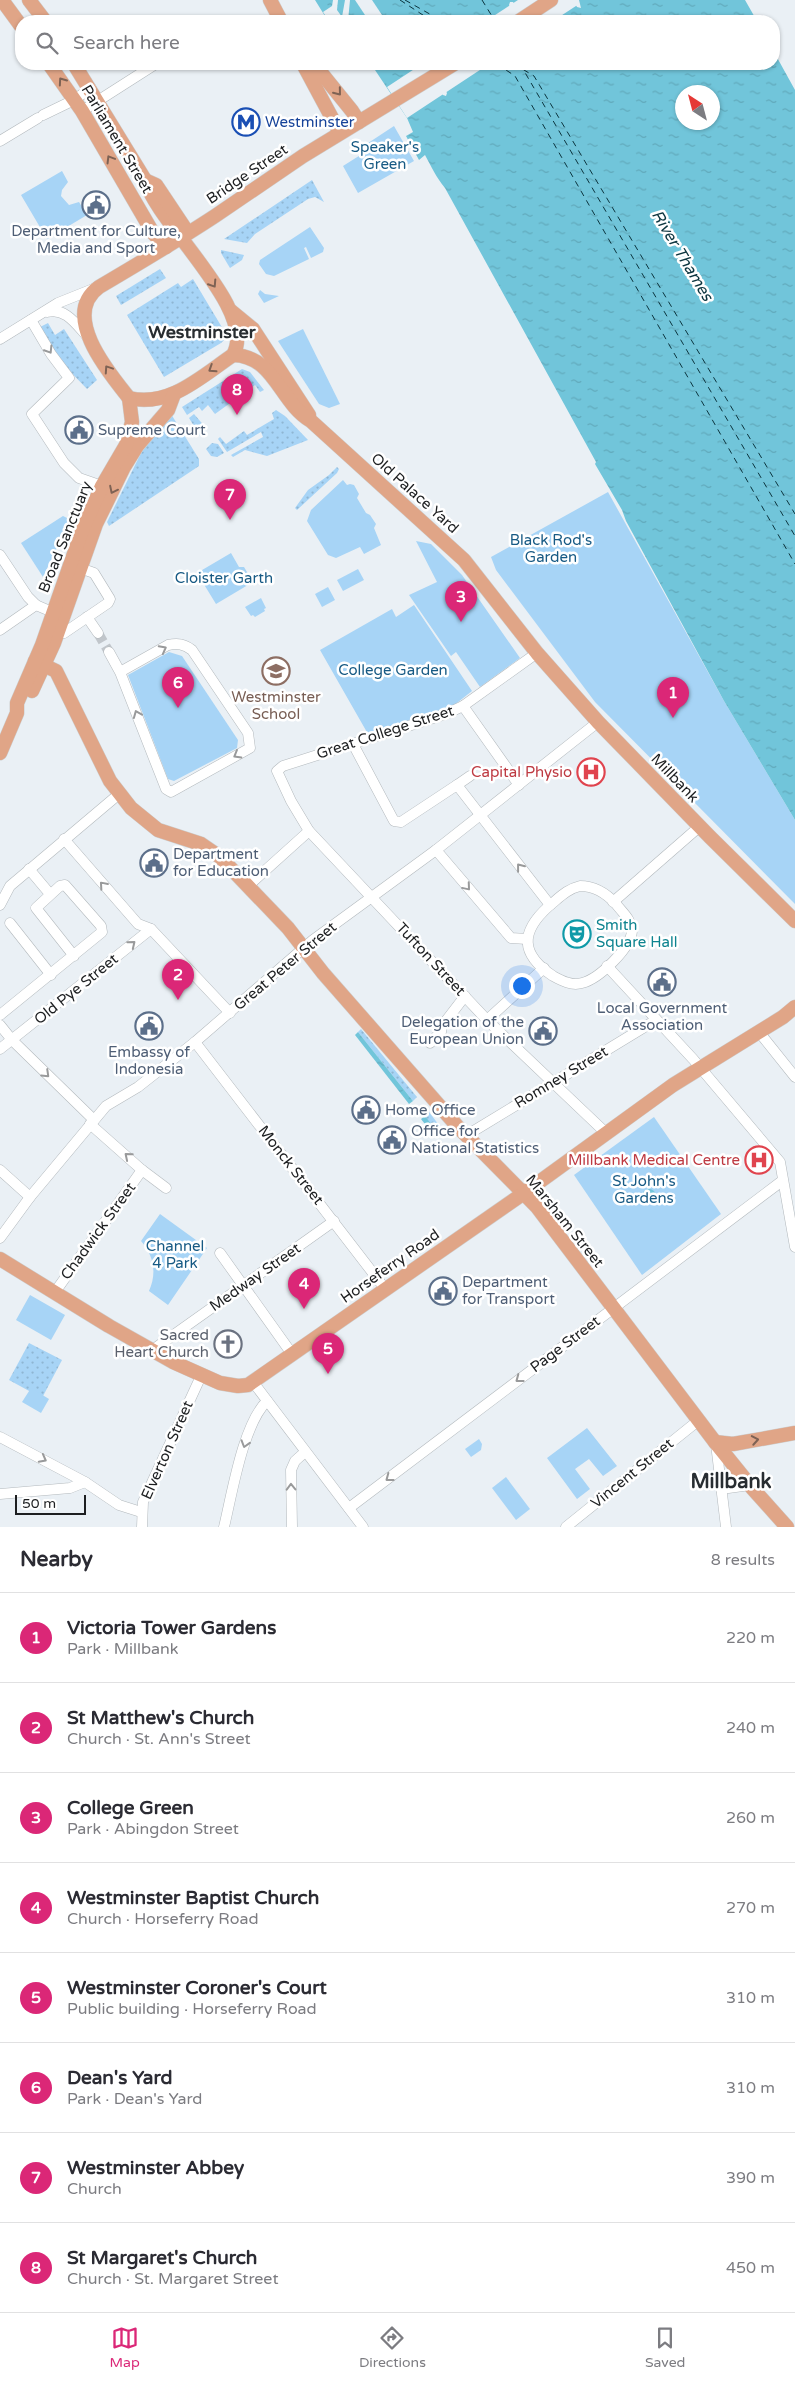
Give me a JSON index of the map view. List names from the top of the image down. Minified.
{"streets":{"main road":["Parliament Street","Bridge Street","Old Palace Yard","Broad Sanctuary","Millbank","Marsham Street","Horseferry Road"],"street":["Great College Street","Tufton Street","Great Peter Street","Old Pye Street","Romney Street","Monck Street","Chadwick Street","Medway Street","Page Street","Elverton Street","Vincent Street"]},"crossings":[["Parliament Street","Bridge Street"],["Parliament Street","Old Palace Yard"],["Parliament Street","Broad Sanctuary"],["Bridge Street","Old Palace Yard"],["Bridge Street","Broad Sanctuary"],["Old Palace Yard","Broad Sanctuary"],["Old Palace Yard","Great College Street"],["Old Palace Yard","Millbank"],["Broad Sanctuary","Marsham Street"],["Great College Street","Millbank"],["Great College Street","Tufton Street"],["Millbank","Great Peter Street"],["Tufton Street","Great Peter Street"],["Tufton Street","Romney Street"],["Tufton Street","Horseferry Road"],["Great Peter Street","Monck Street"],["Great Peter Street","Marsham Street"],["Great Peter Street","Chadwick Street"],["Old Pye Street","Chadwick Street"],["Romney Street","Marsham Street"],["Monck Street","Horseferry Road"],["Monck Street","Medway Street"],["Marsham Street","Horseferry Road"],["Marsham Street","Page Street"],["Marsham Street","Vincent Street"],["Chadwick Street","Horseferry Road"],["Horseferry Road","Medway Street"],["Horseferry Road","Elverton Street"]],"one_way":["Page Street"],"districts":["Westminster","Millbank"],"water":["River Thames"],"parks":["Speaker's Green","Black Rod's Garden","Cloister Garth","College Garden","St John's Gardens","Channel 4 Park"],"places":{"metro station":["Westminster"],"public building":["Department for Culture, Media and Sport","Supreme Court","Department for Education","Local Government Association","Embassy of Indonesia","Delegation of the European Union","Home Office","Office for National Statistics","Department for Transport"],"school or university":["Westminster School"],"hospital":["Capital Physio","Millbank Medical Centre"],"theatre":["Smith Square Hall"],"church":["Sacred Heart Church"]},"scale_bar":"50 m","north":"top left","page":{"search":"Search here","pins":["8","7","3","6","1","2","4","5"],"scale":"50 m","heading":["Nearby","8 results"],"list":[{"mark":"1","name":"Victoria Tower Gardens","note":"Park · Millbank","value":"220 m"},{"mark":"2","name":"St Matthew's Church","note":"Church · St. Ann's Street","value":"240 m"},{"mark":"3","name":"College Green","note":"Park · Abingdon Street","value":"260 m"},{"mark":"4","name":"Westminster Baptist Church","note":"Church · Horseferry Road","value":"270 m"},{"mark":"5","name":"Westminster Coroner's Court","note":"Public building · Horseferry Road","value":"310 m"},{"mark":"6","name":"Dean's Yard","note":"Park · Dean's Yard","value":"310 m"},{"mark":"7","name":"Westminster Abbey","note":"Church","value":"390 m"},{"mark":"8","name":"St Margaret's Church","note":"Church · St. Margaret Street","value":"450 m"}],"nav":["Map","Directions","Saved"]}}
